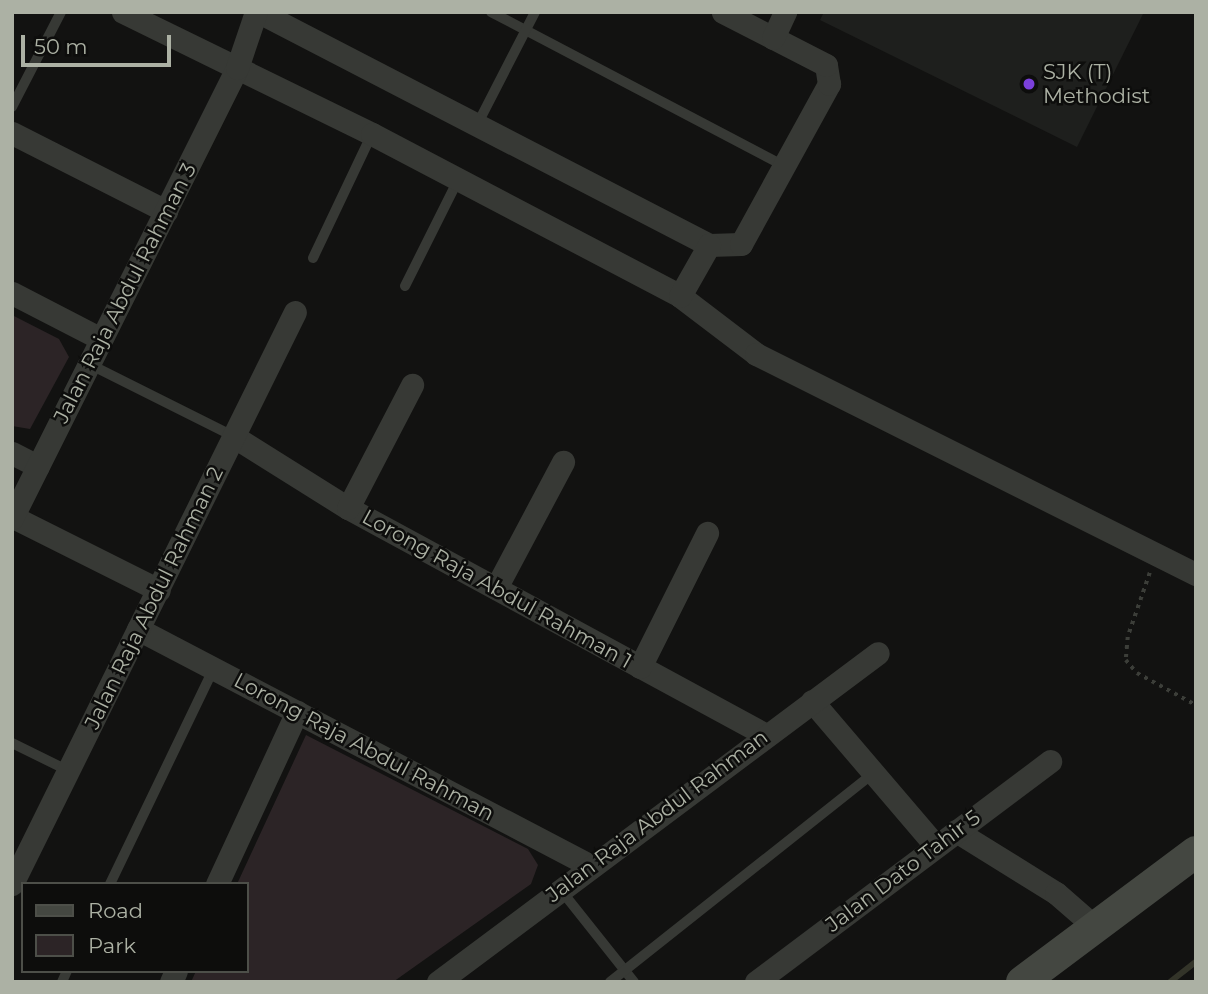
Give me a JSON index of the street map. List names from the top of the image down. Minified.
{"streets":{"street":["Jalan Raja Abdul Rahman 3","Lorong Raja Abdul Rahman 1","Jalan Raja Abdul Rahman 2","Lorong Raja Abdul Rahman","Jalan Raja Abdul Rahman","Jalan Dato Tahir 5"]},"crossings":[["Lorong Raja Abdul Rahman 1","Jalan Raja Abdul Rahman 2"],["Lorong Raja Abdul Rahman 1","Jalan Raja Abdul Rahman"],["Jalan Raja Abdul Rahman 2","Lorong Raja Abdul Rahman"],["Lorong Raja Abdul Rahman","Jalan Raja Abdul Rahman"]],"places":["SJK (T) Methodist"],"legend":["Road","Park"],"scale_bar":"50 m"}
